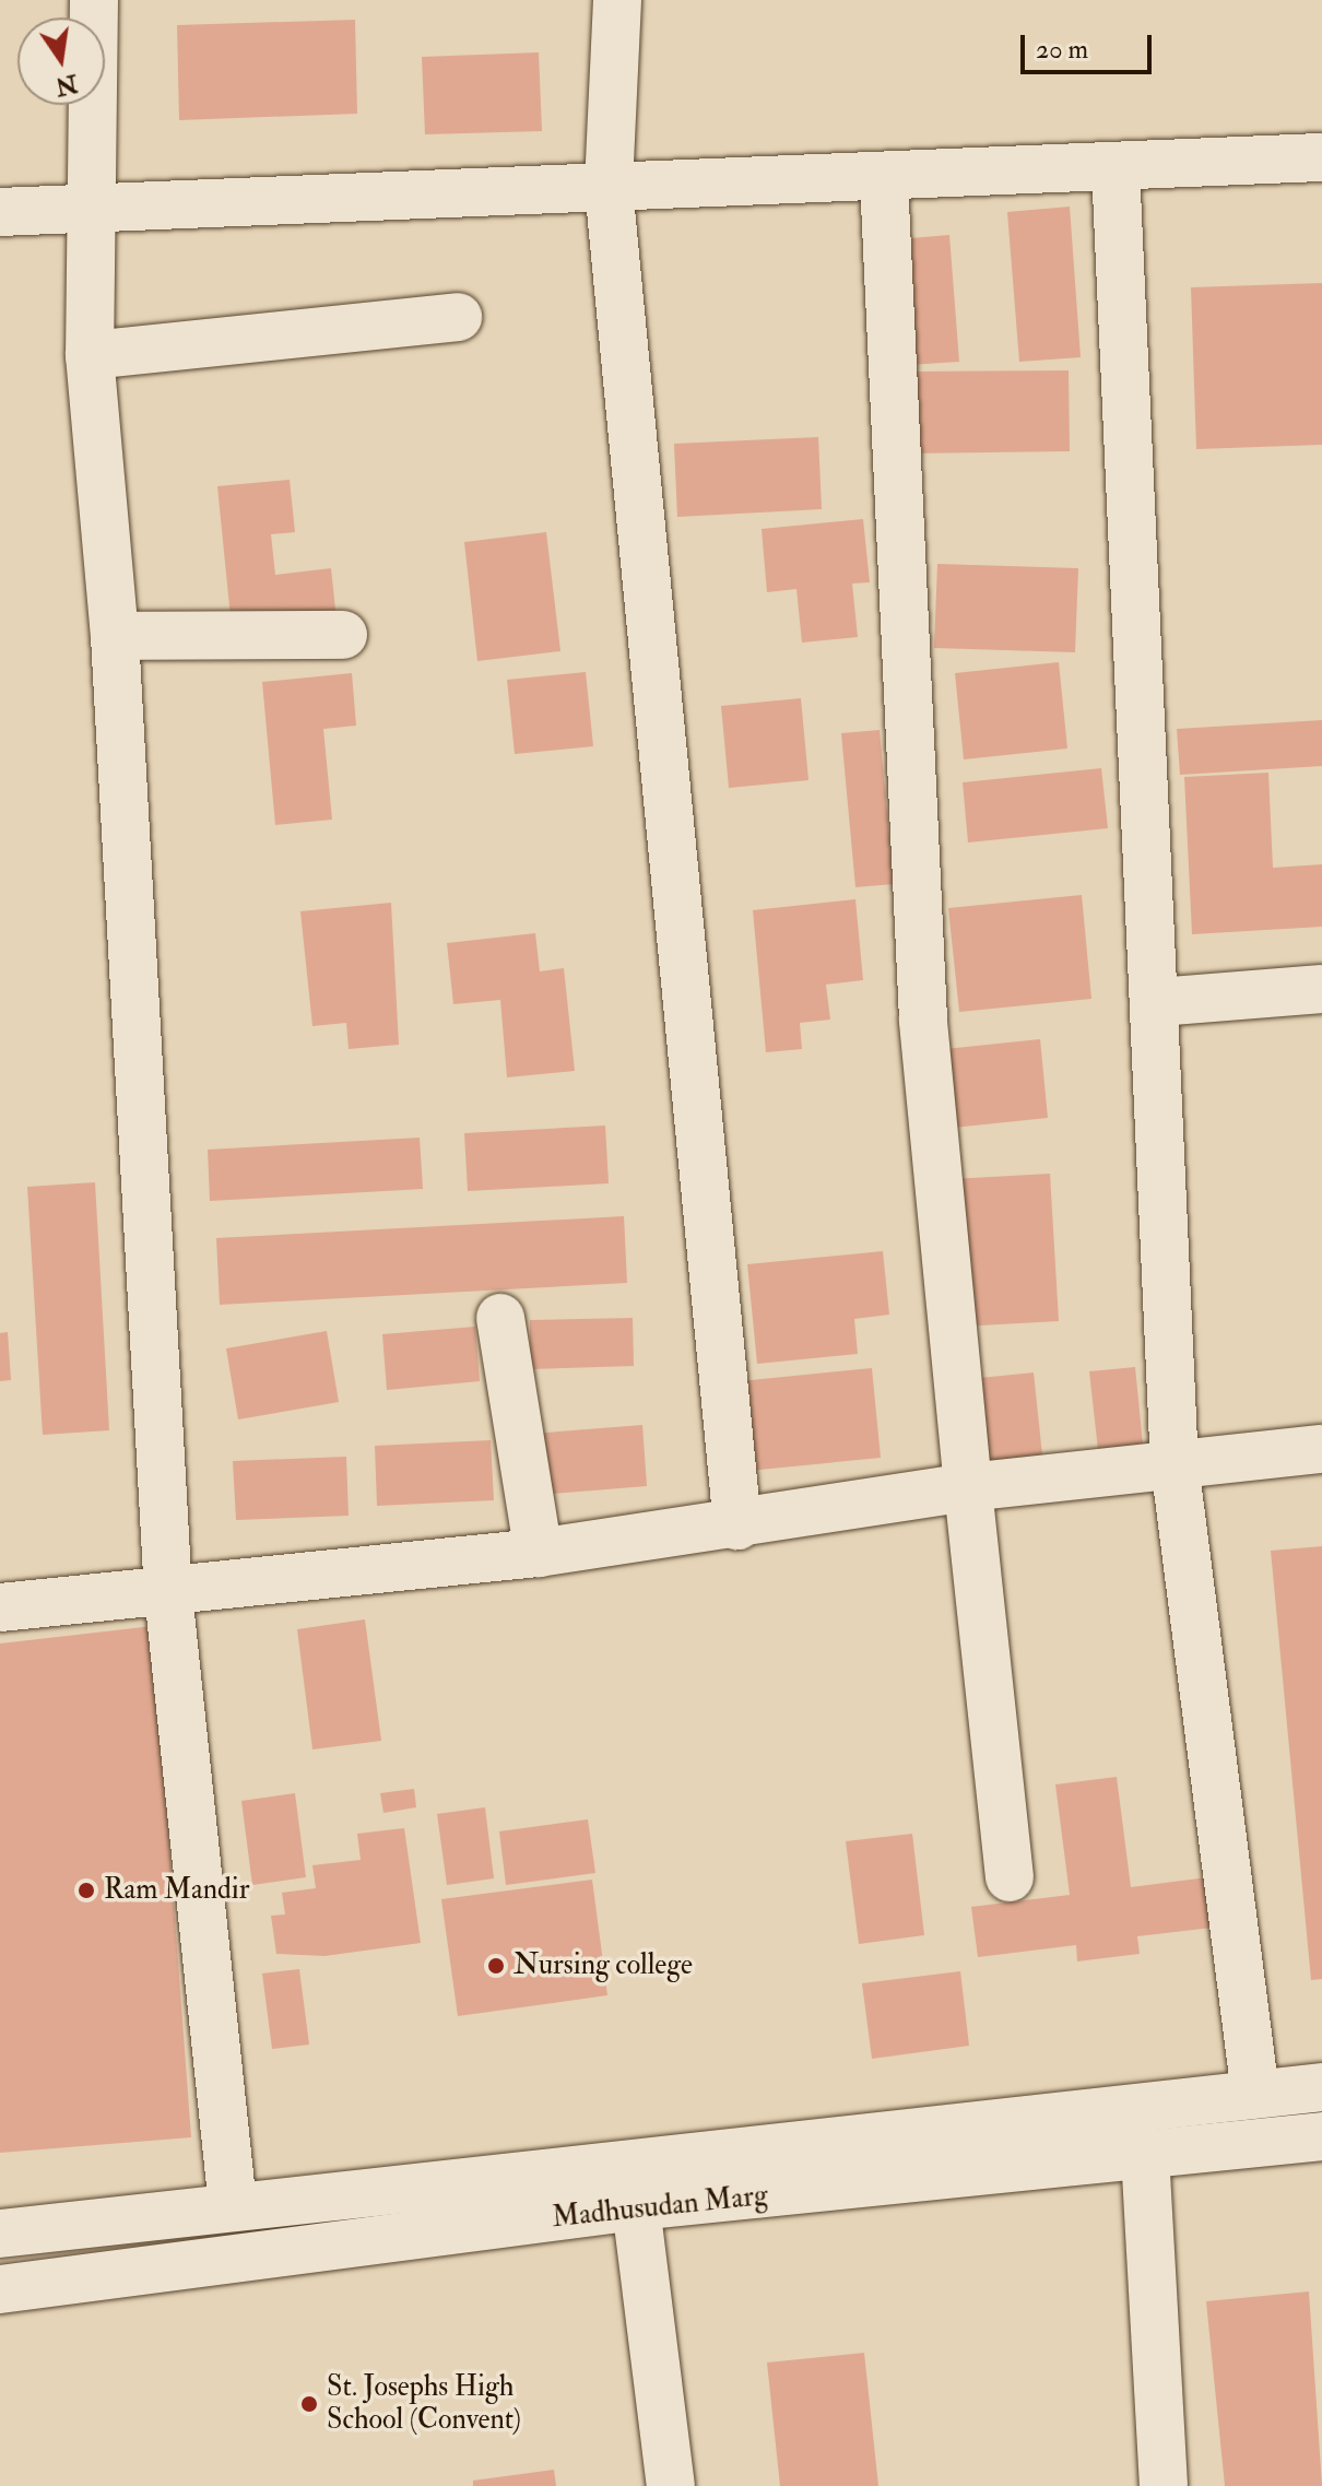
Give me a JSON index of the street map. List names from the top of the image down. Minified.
{"streets":{"street":["Madhusudan Marg"]},"places":["Ram Mandir","Nursing college","St. Josephs High School (Convent)"],"scale_bar":"20 m","north":"bottom"}
